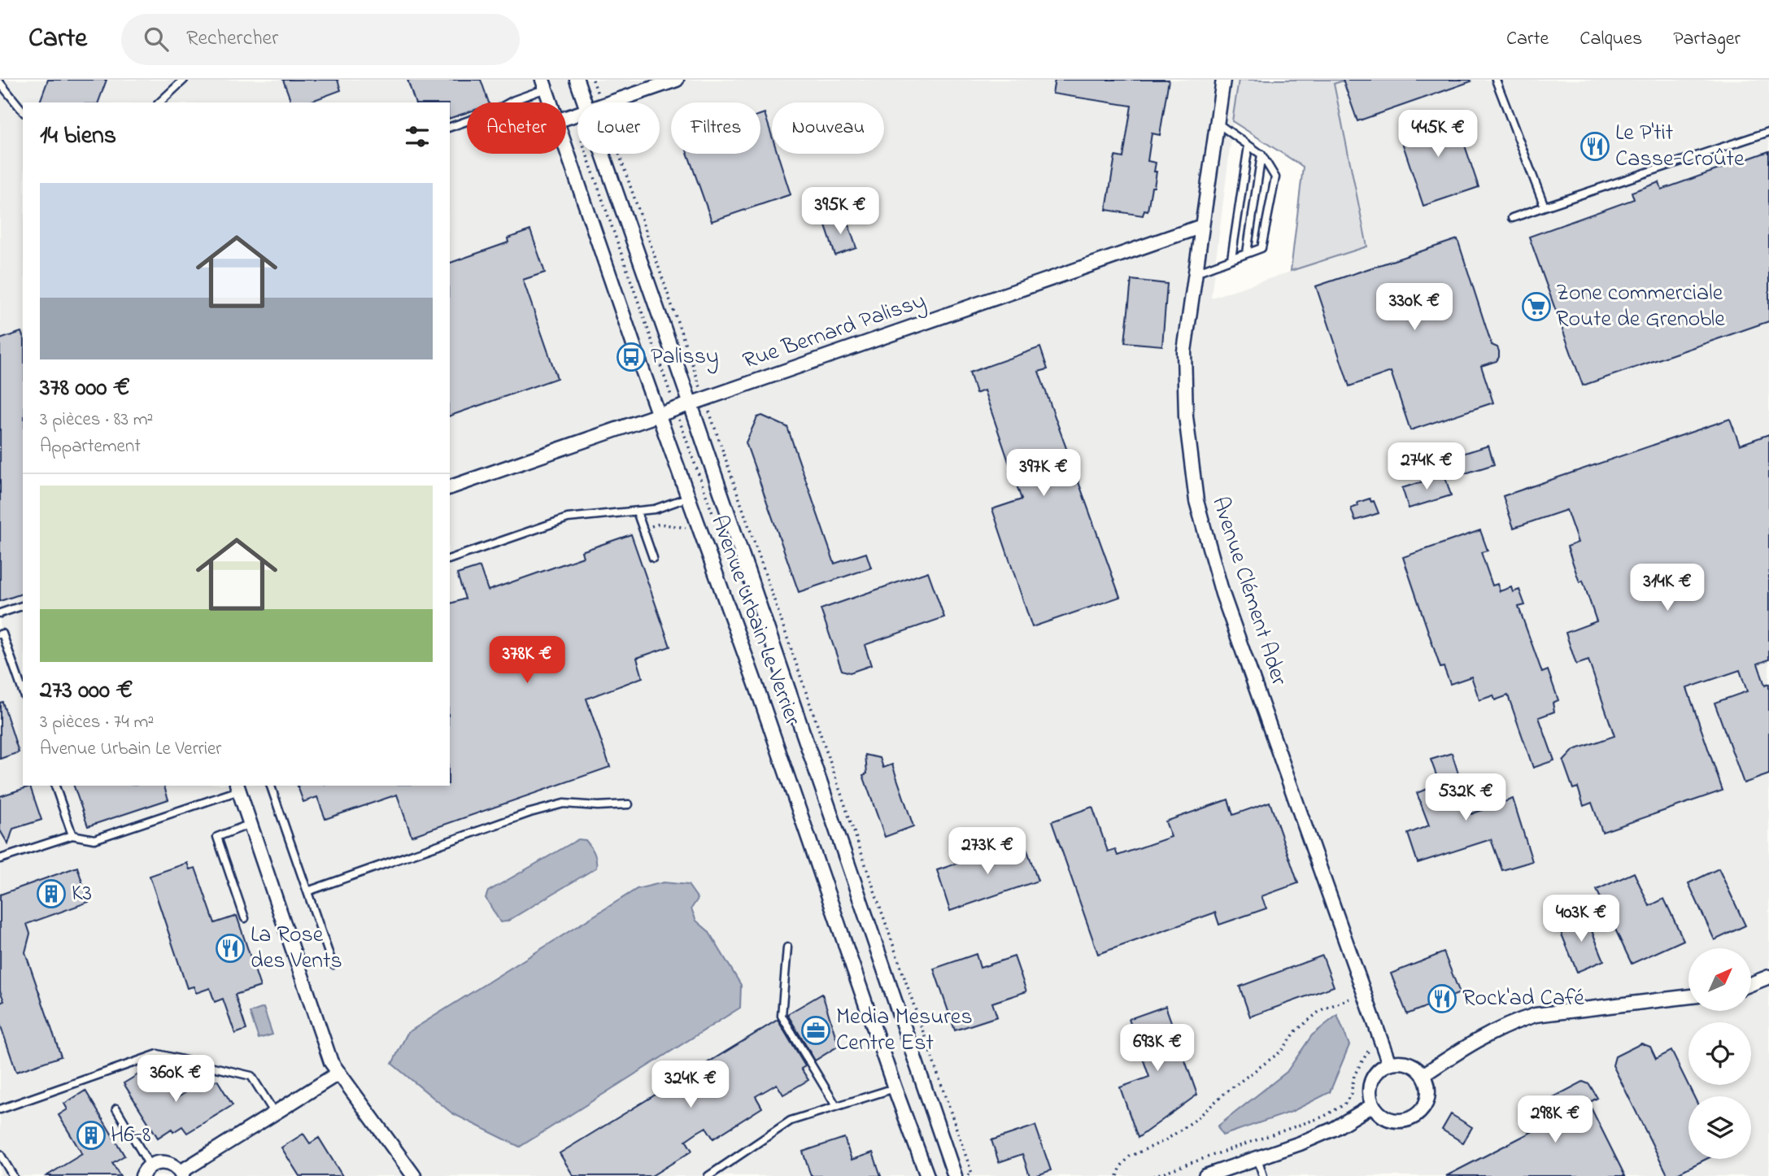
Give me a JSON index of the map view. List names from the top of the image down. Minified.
{"streets":{"street":["Rue Bernard Palissy","Avenue Clément Ader","Avenue Urbain Le Verrier"]},"crossings":[["Rue Bernard Palissy","Avenue Clément Ader"],["Rue Bernard Palissy","Avenue Urbain Le Verrier"]],"places":{"restaurant":["Le P'tit Casse-Croûte","La Rose des Vents","Rock'ad Café"],"supermarket":["Zone commerciale Route de Grenoble"],"bus stop":["Palissy"],"building":["K3","H6-8"],"office":["Media Mesures Centre Est"]},"north":"top right","page":{"header":"Carte","search":"Rechercher","nav":["Carte","Calques","Partager"],"chip":["Acheter","Louer","Filtres","Nouveau"],"heading":"14 biens","price":["445K €","395K €","330K €","274K €","397K €","314K €","378K €","532K €","273K €","403K €","693K €","360K €","324K €","298K €"],"list":[{"name":"378 000 €","note":"3 pièces · 83 m² · Appartement"},{"name":"273 000 €","note":"3 pièces · 74 m² · Avenue Urbain Le Verrier"}]}}
